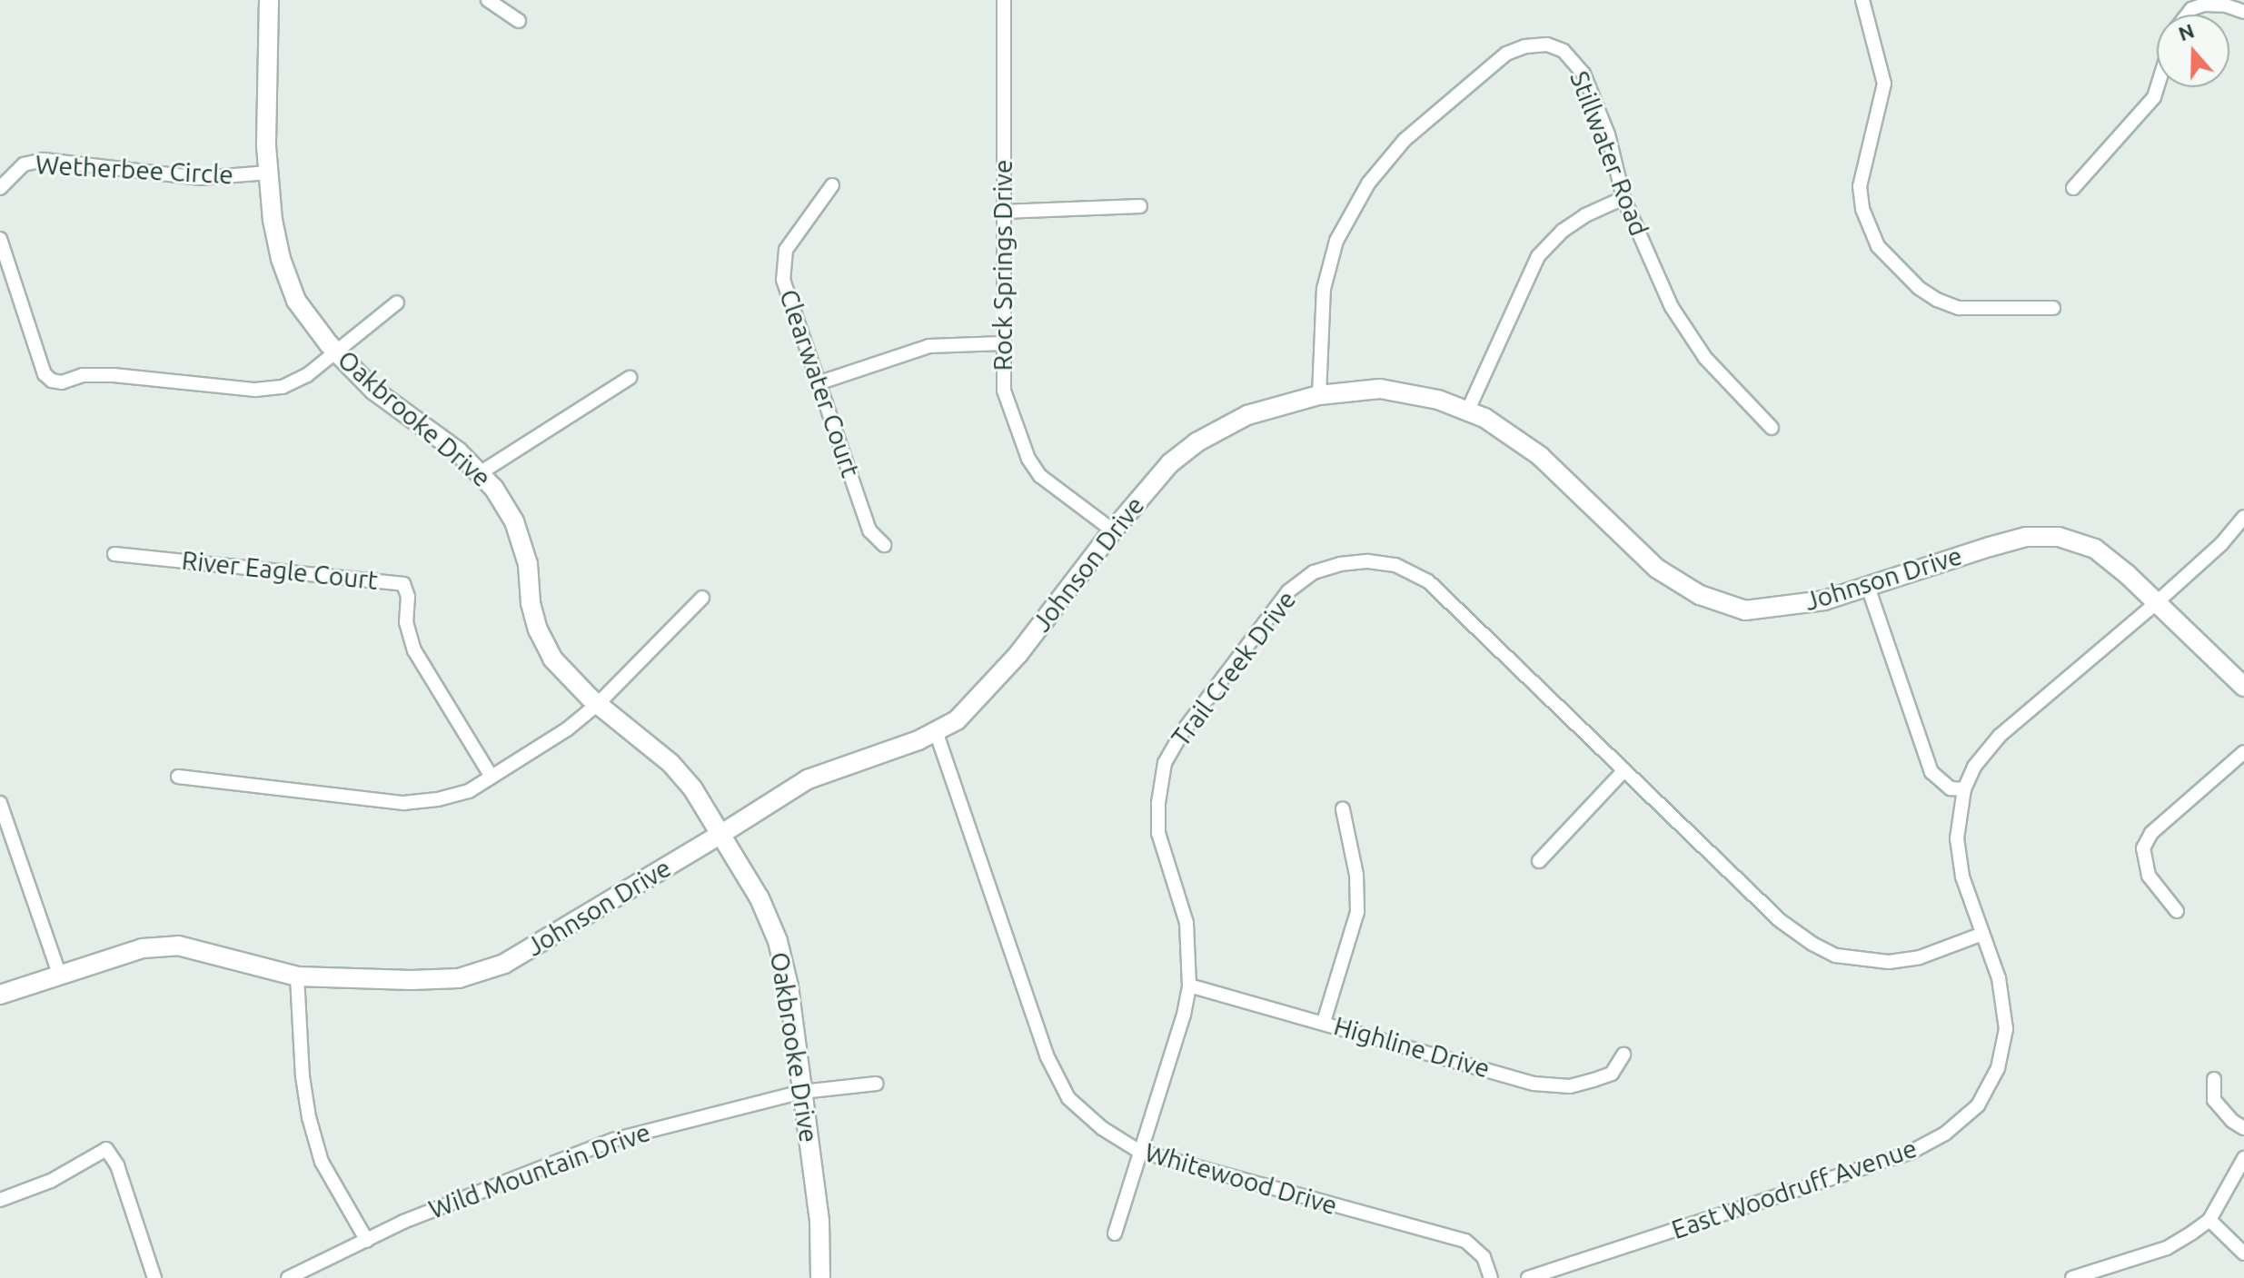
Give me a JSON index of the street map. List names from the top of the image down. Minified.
{"streets":{"street":["Stillwater Road","Wetherbee Circle","Rock Springs Drive","Clearwater Court","Oakbrooke Drive","Johnson Drive","River Eagle Court","Trail Creek Drive","Highline Drive","Wild Mountain Drive","Whitewood Drive","East Woodruff Avenue"]},"crossings":[["Stillwater Road","Johnson Drive"],["Wetherbee Circle","Oakbrooke Drive"],["Rock Springs Drive","Johnson Drive"],["Oakbrooke Drive","Johnson Drive"],["Oakbrooke Drive","Wild Mountain Drive"],["Johnson Drive","Whitewood Drive"],["Johnson Drive","East Woodruff Avenue"],["Trail Creek Drive","Highline Drive"],["Trail Creek Drive","Whitewood Drive"],["Trail Creek Drive","East Woodruff Avenue"]],"north":"top"}
